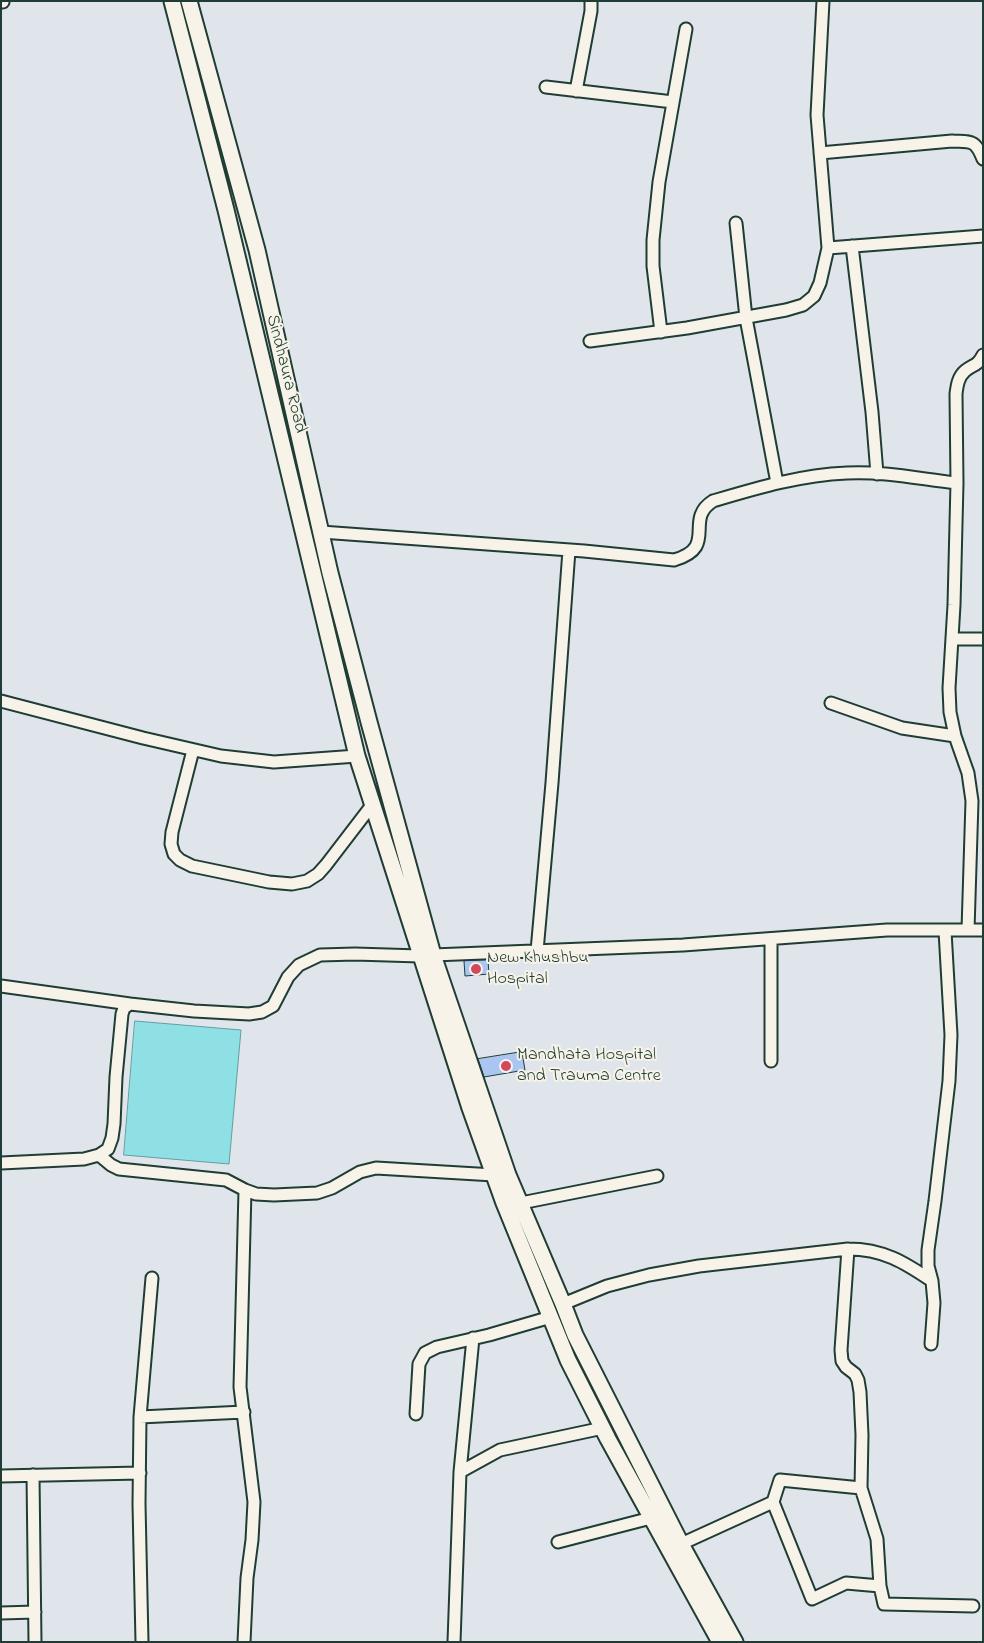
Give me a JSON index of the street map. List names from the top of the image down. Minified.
{"streets":{"street":["Sindhaura Road"]},"places":["New Khushbu Hospital","Mandhata Hospital and Trauma Centre"]}
